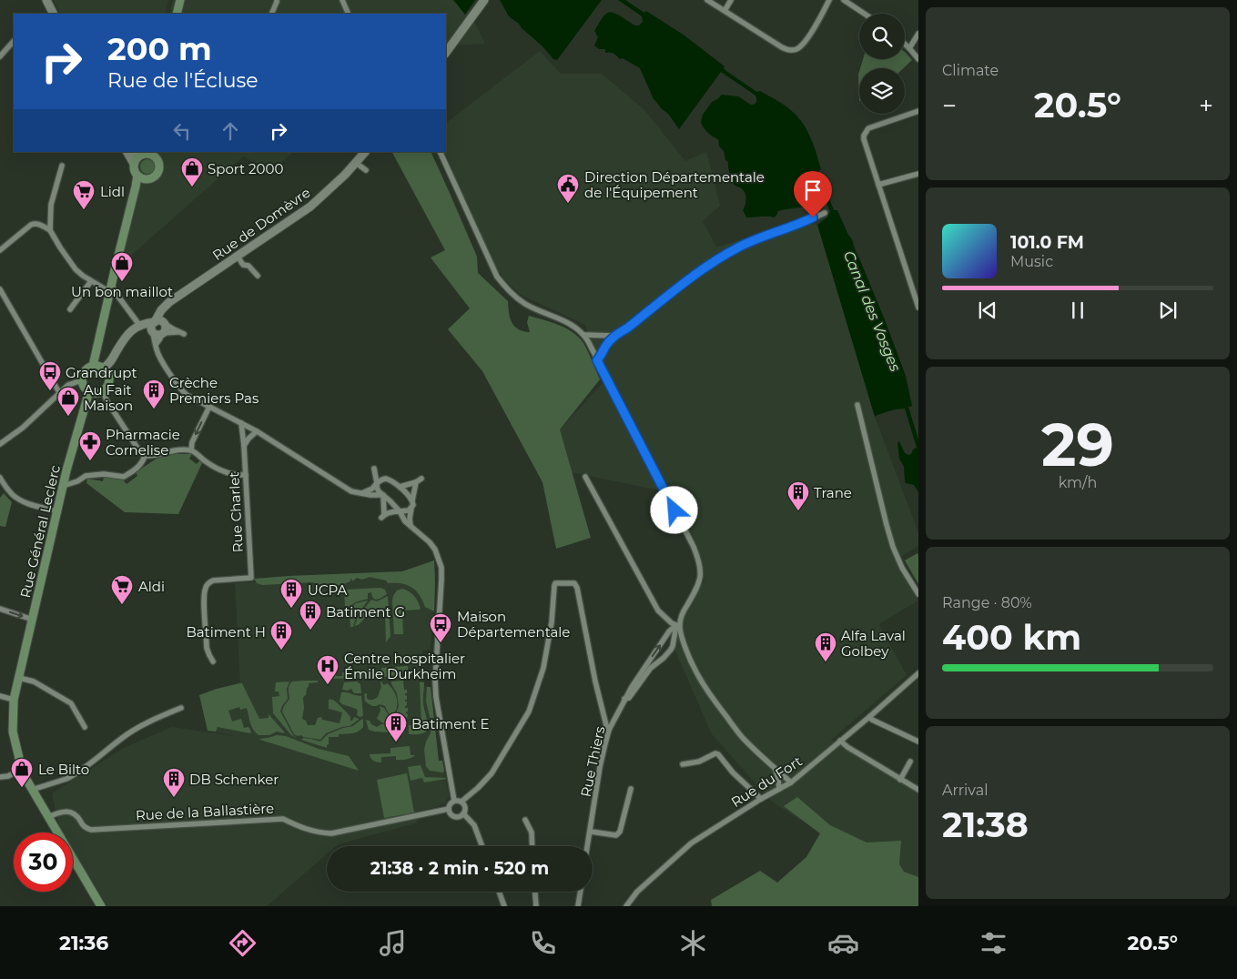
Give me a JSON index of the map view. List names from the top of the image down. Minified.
{"streets":{"main road":["Rue Général Leclerc"],"street":["Rue de Domèvre","Rue Charlet","Rue Thiers","Rue du Fort","Rue de la Ballastière"]},"crossings":[["Rue Général Leclerc","Rue de la Ballastière"]],"water":["Canal des Vosges"],"places":{"shop":["Sport 2000","Un bon maillot","Au Fait Maison","Le Bilto"],"public building":["Direction Départementale de l'Équipement"],"supermarket":["Lidl","Aldi"],"bus stop":["Grandrupt","Maison Départementale"],"building":["Crèche Premiers Pas","Trane","UCPA","Batiment G","Batiment H","Alfa Laval Golbey","Batiment E","DB Schenker"],"pharmacy":["Pharmacie Cornelise"],"hospital":["Centre hospitalier Émile Durkheim"]},"page":{"tile":["Climate",["29","km/h"],["Range · 80%","400 km"],["Arrival","21:38"]],"turn":["200 m","Rue de l'Écluse"],"heat":["−","20.5°","+"],"song":["101.0 FM","Music"],"limit":"30","trip":"21:38 · 2 min · 520 m","tabs":["21:36","20.5°"]}}
